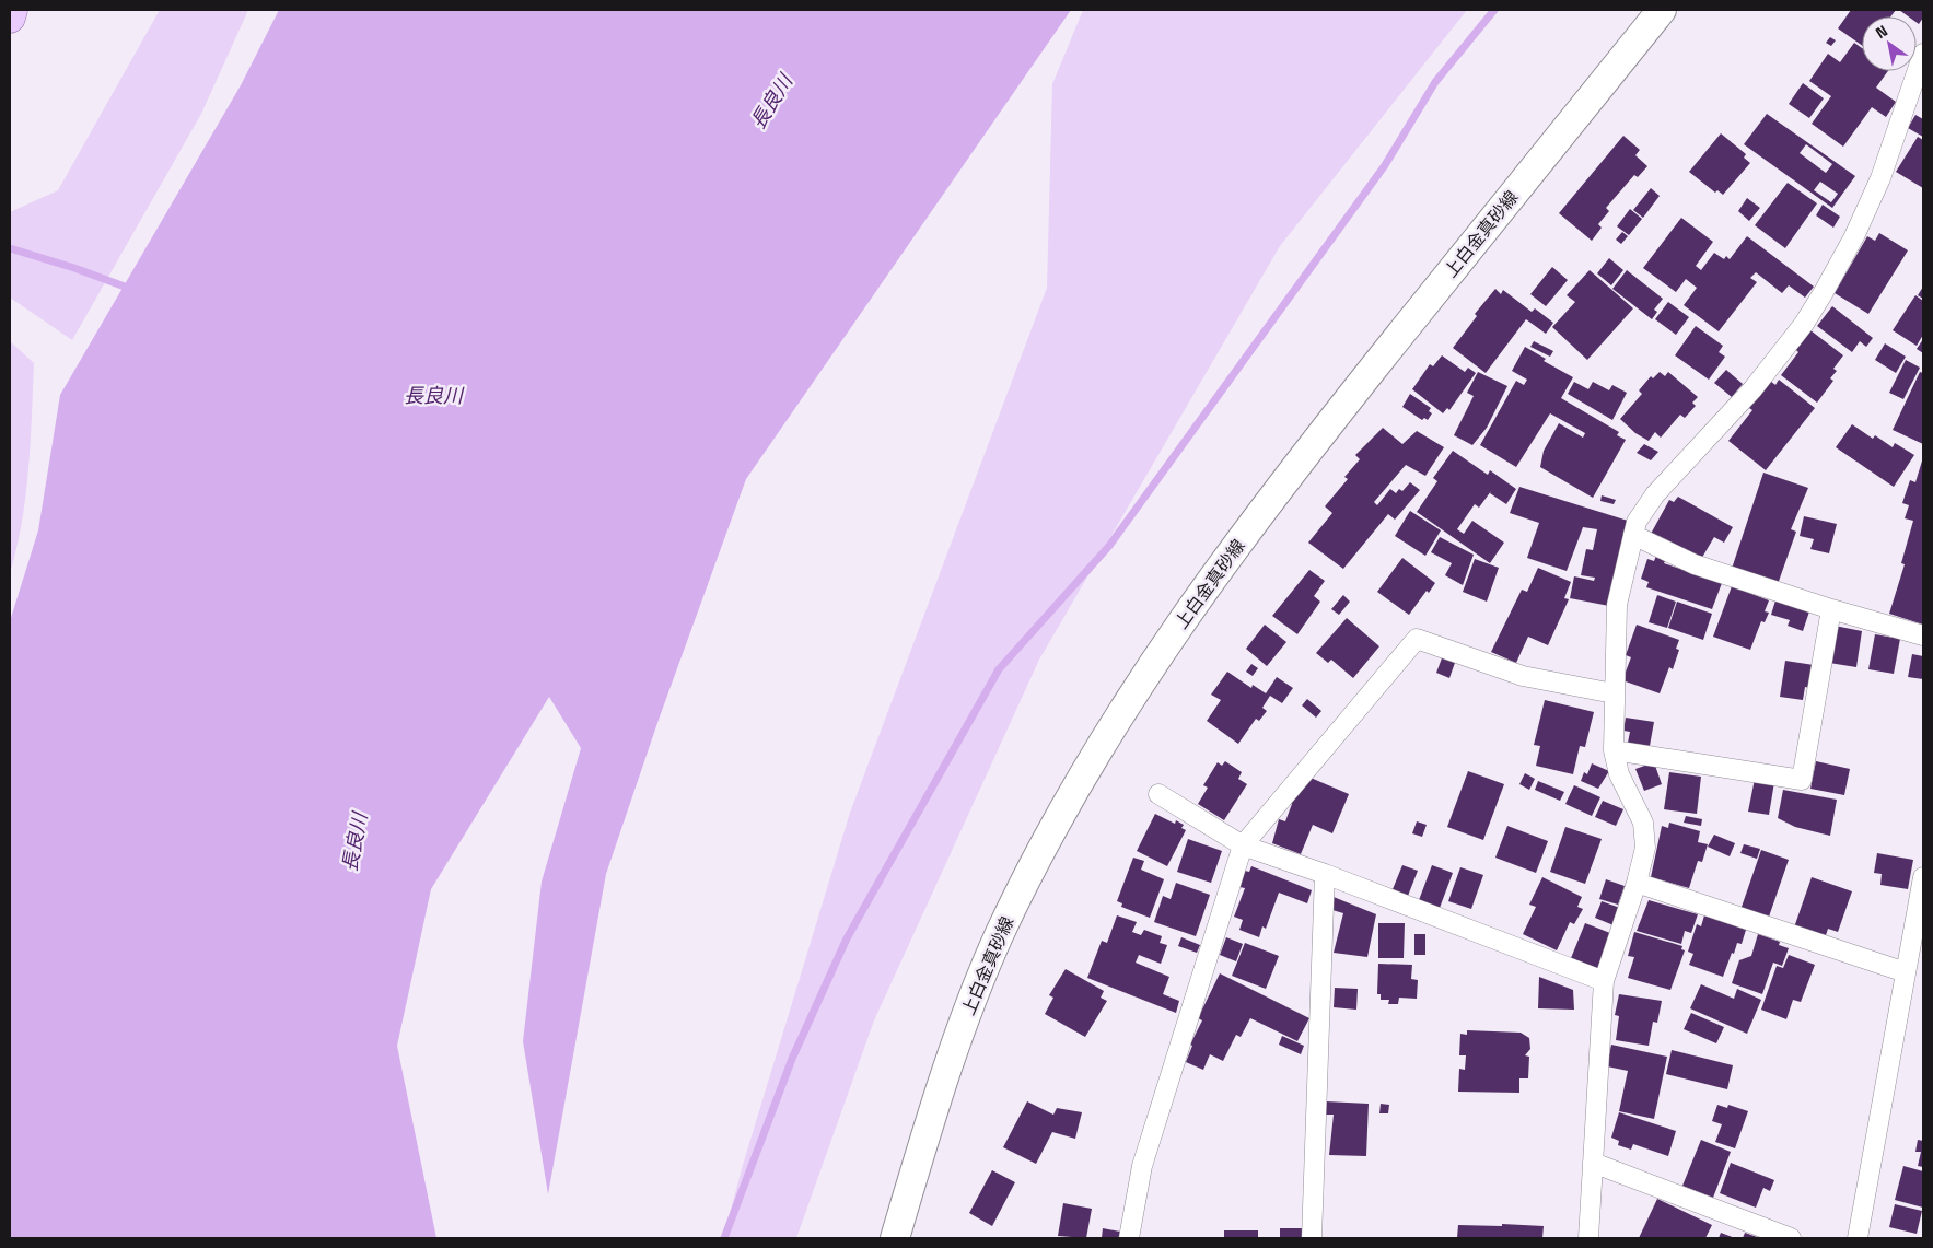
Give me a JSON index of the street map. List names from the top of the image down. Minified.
{"streets":{"main road":["上白金真砂線"]},"water":["長良川"],"north":"top left"}
